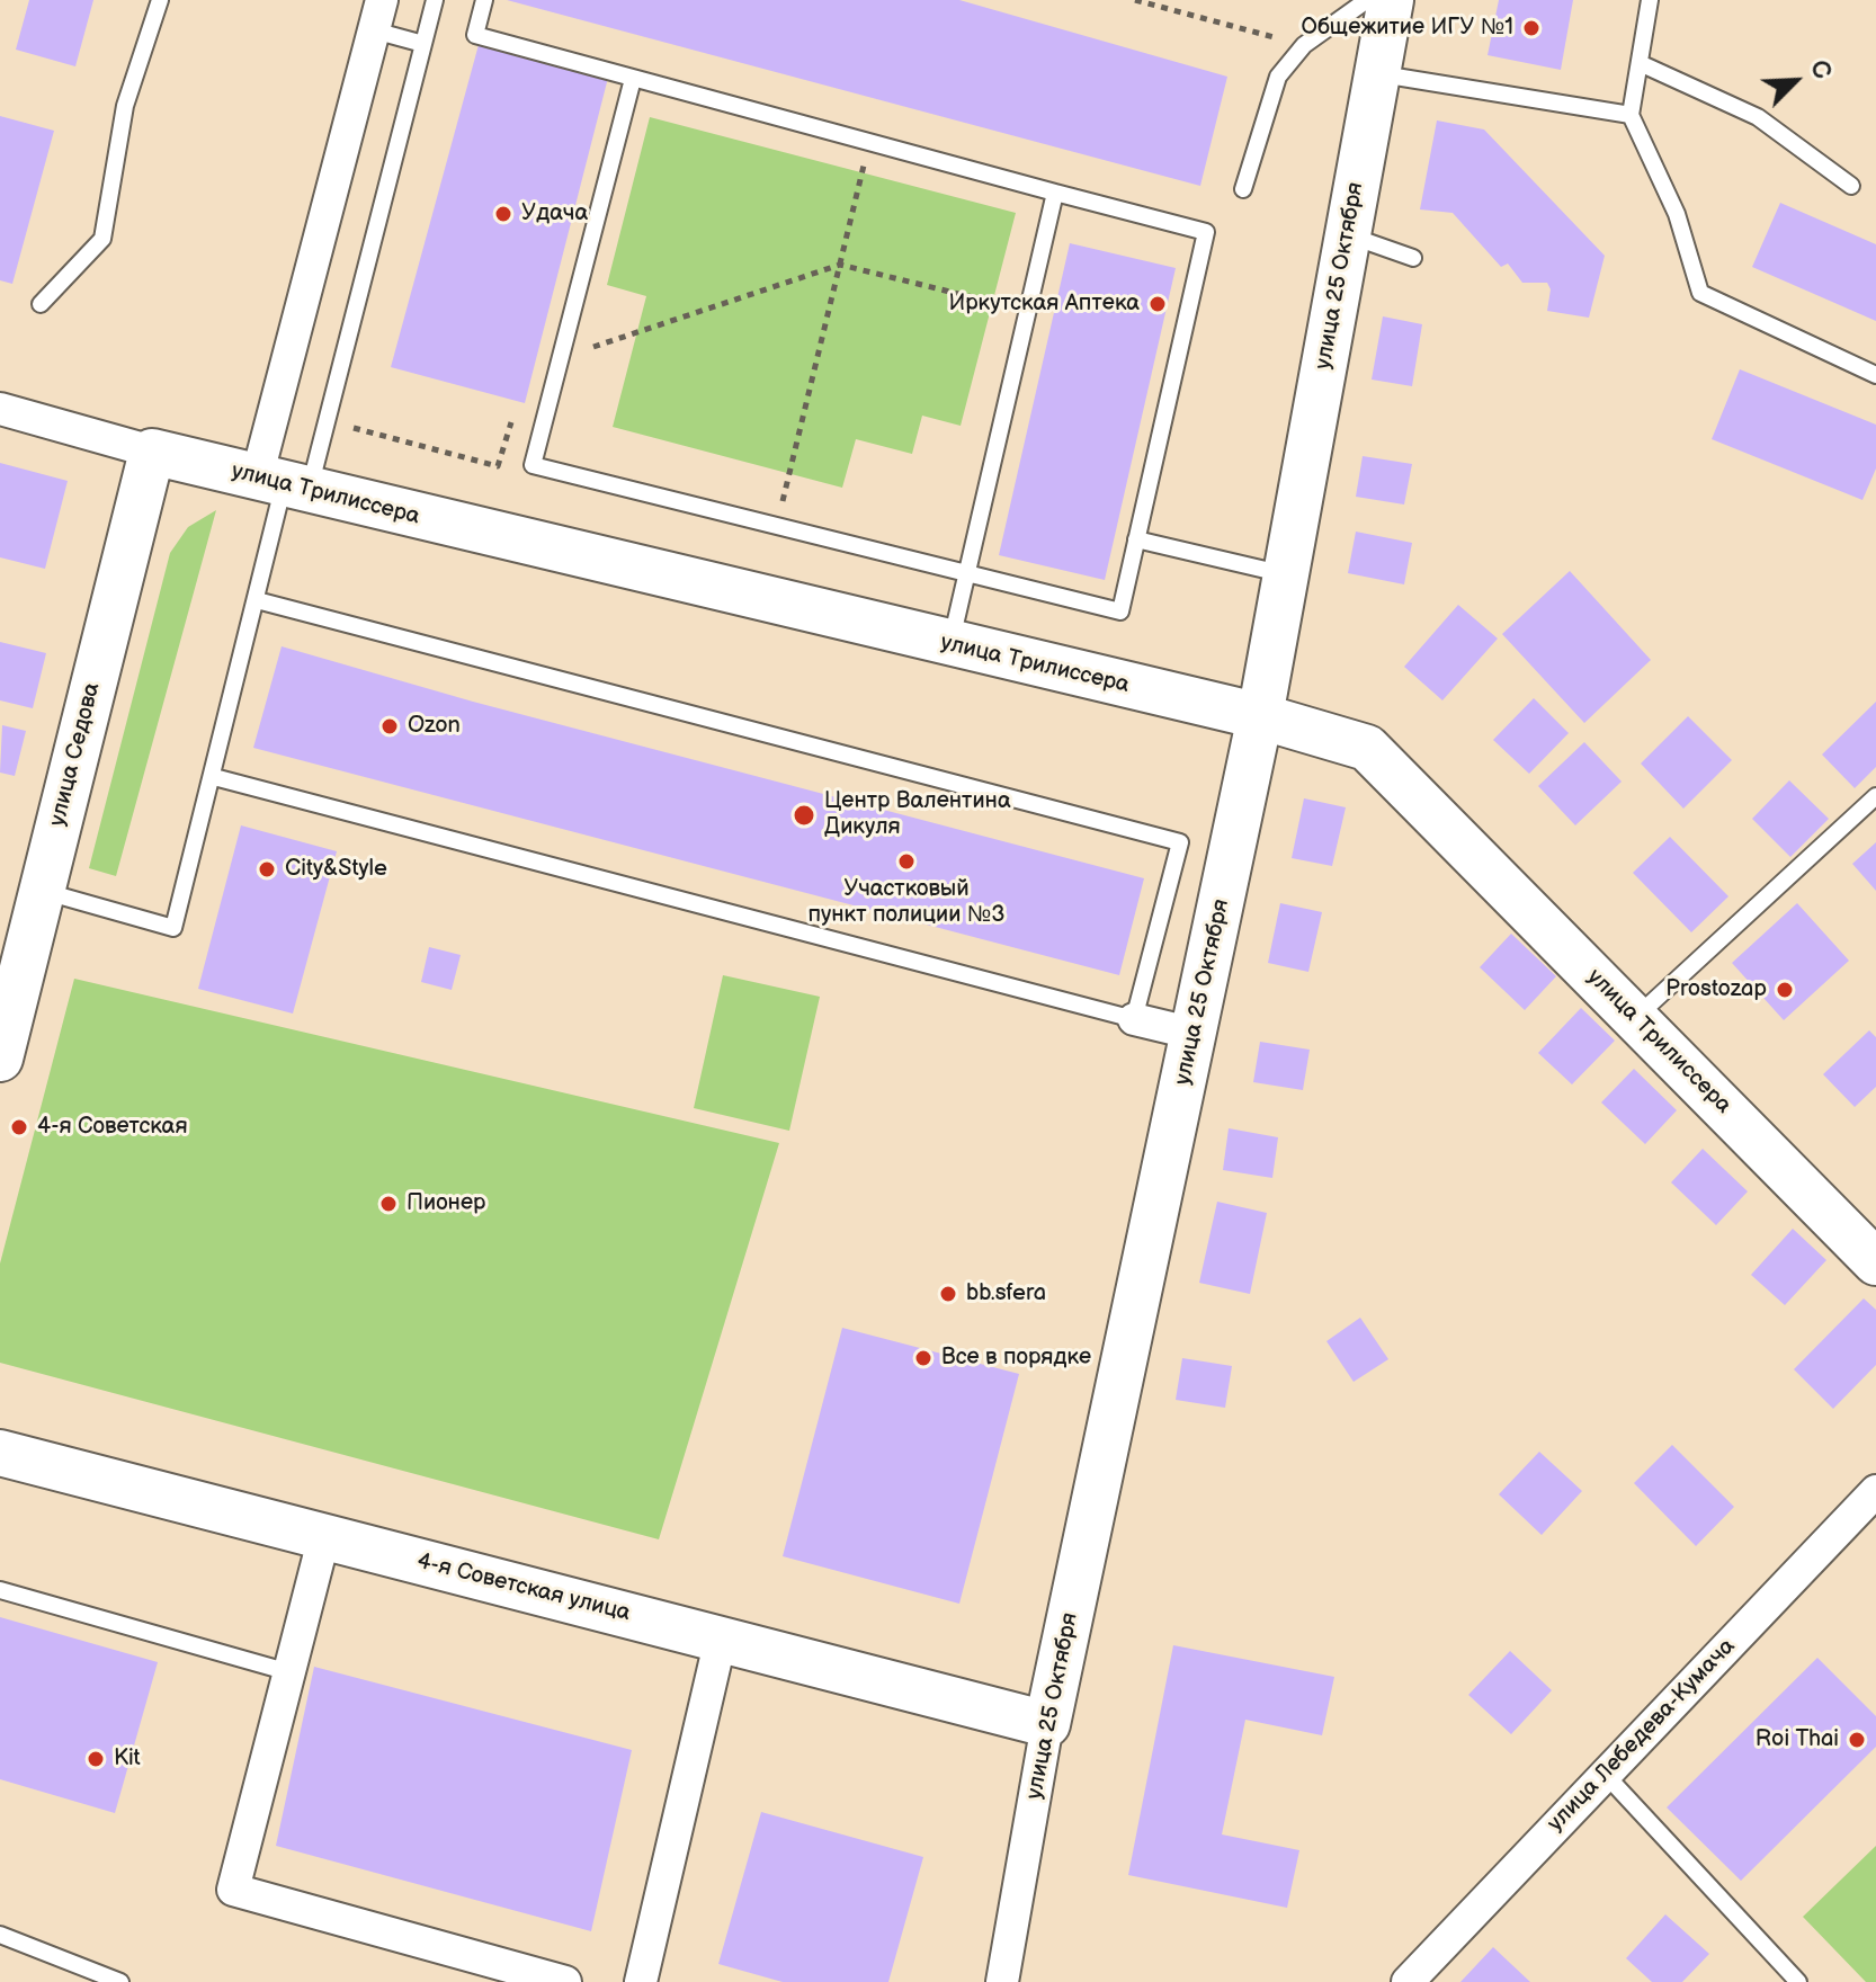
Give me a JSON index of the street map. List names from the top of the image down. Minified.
{"streets":{"main road":["улица 25 Октября","улица Трилиссера","улица Седова","4-я Советская улица"],"street":["улица Лебедева-Кумача"]},"crossings":[["улица 25 Октября","улица Трилиссера"],["улица 25 Октября","4-я Советская улица"],["улица Трилиссера","улица Седова"]],"places":["Общежитие ИГУ №1","Удача","Иркутская Аптека","Ozon","Центр Валентина Дикуля","Участковый пункт полиции №3","City&Style","Prostozap","4-я Советская","Пионер","bb.sfera","Все в порядке","Roi Thai","Kit"],"north":"top right"}
